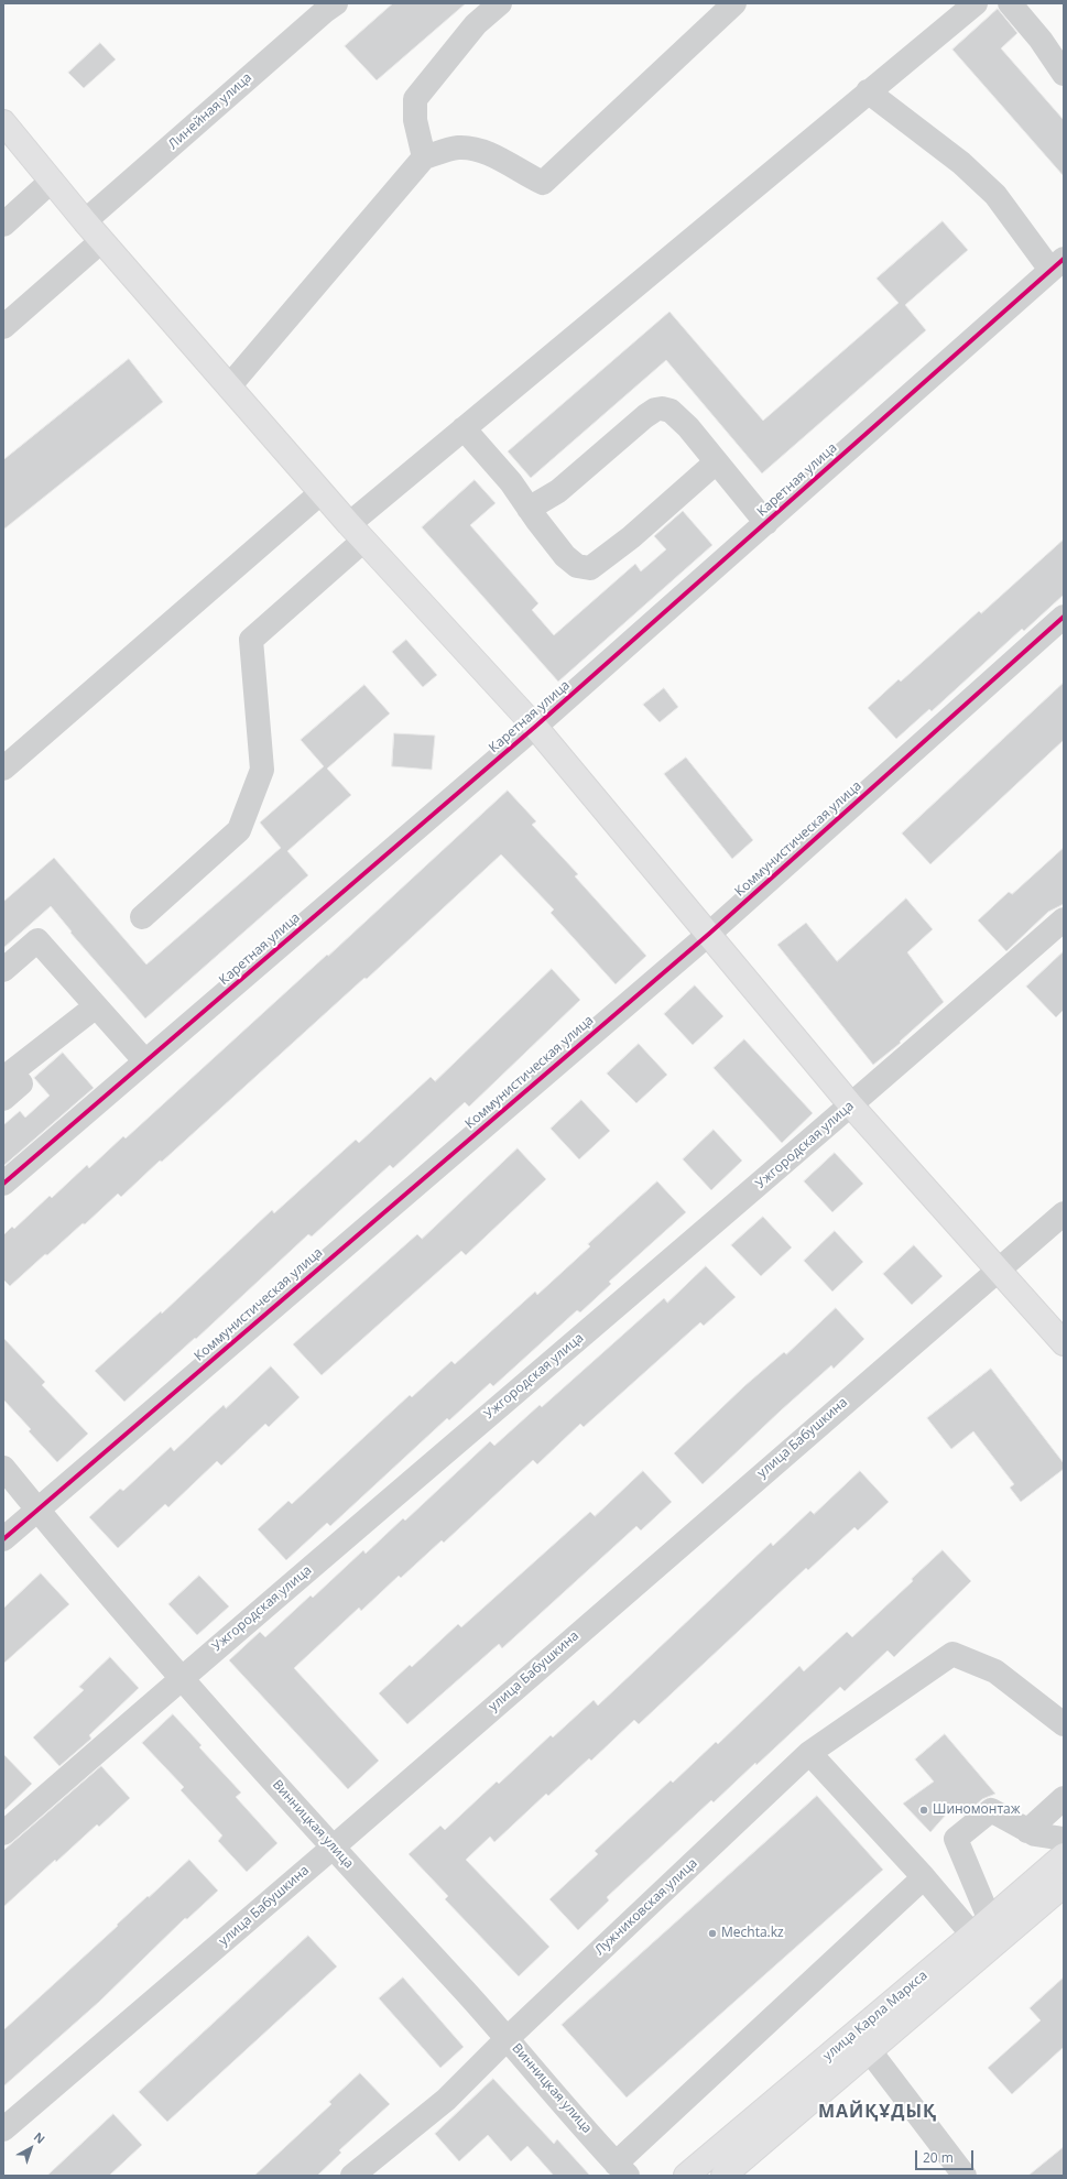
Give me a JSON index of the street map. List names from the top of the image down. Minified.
{"streets":{"main road":["улица Карла Маркса"],"street":["Линейная улица","Каретная улица","Коммунистическая улица","Ужгородская улица","улица Бабушкина","Винницкая улица","Лужниковская улица"]},"crossings":[["Коммунистическая улица","Винницкая улица"],["Ужгородская улица","Винницкая улица"],["улица Бабушкина","Винницкая улица"],["Винницкая улица","Лужниковская улица"]],"districts":["МАЙҚҰДЫҚ"],"places":["Шиномонтаж","Mechta.kz"],"scale_bar":"20 m","north":"top right"}
